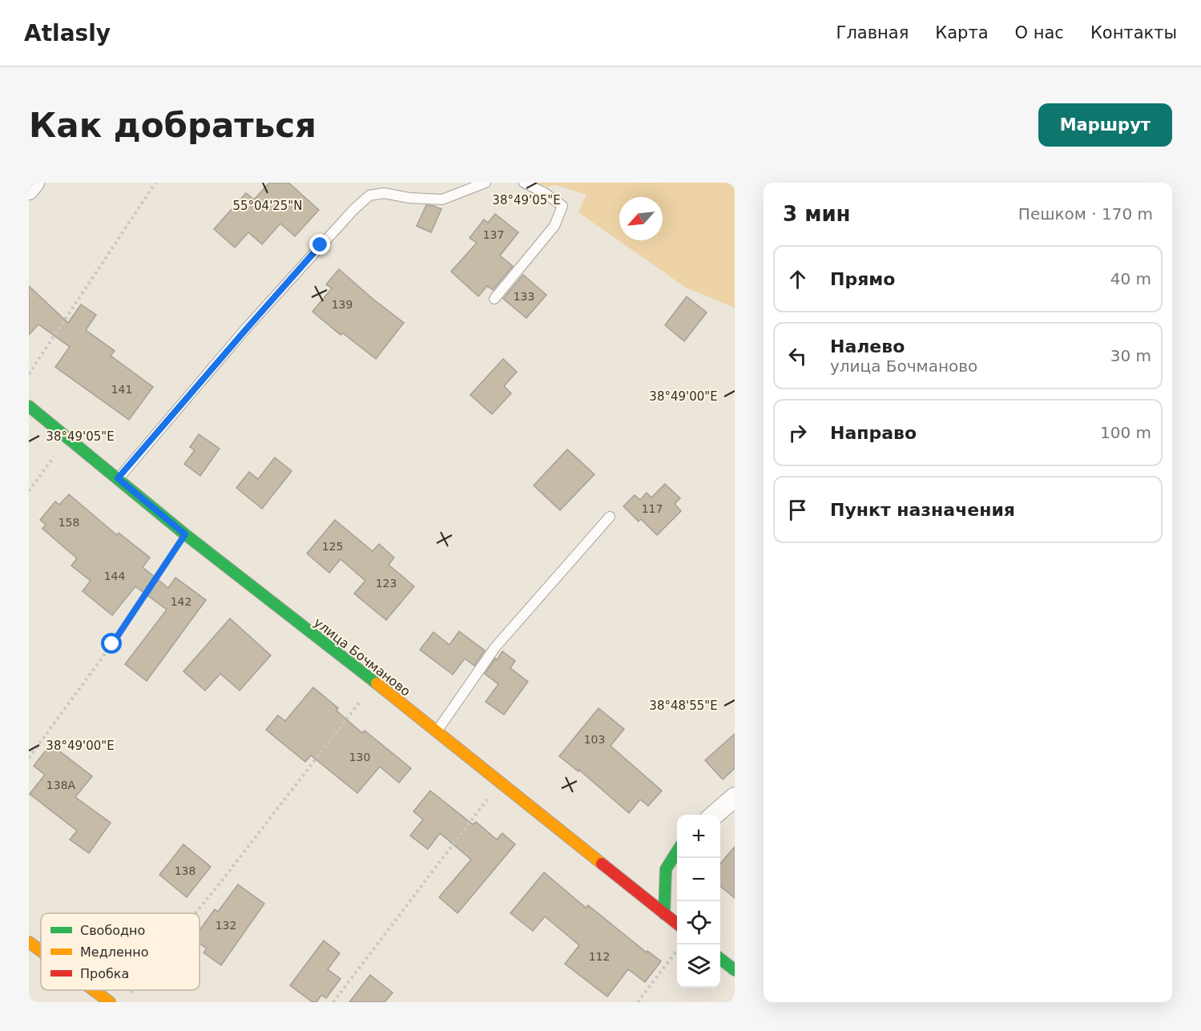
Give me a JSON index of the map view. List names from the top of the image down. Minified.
{"streets":{"main road":["улица Бочманово"]},"house_numbers":["137","133","139","141","117","158","125","144","123","142","103","130","138А","138","132","112"],"legend":["Свободно","Медленно","Пробка"],"north":"bottom left","page":{"header":"Atlasly","nav":["Главная","Карта","О нас","Контакты"],"buttons":"Маршрут","title":"Как добраться","heading":["3 мин","Пешком · 170 m"],"list":[["Прямо","40 m"],["Налево","улица Бочманово","30 m"],["Направо","100 m"],"Пункт назначения"],"map_buttons":["+","−"]},"coordinates":["38°49'05\"E","55°04'25\"N","38°49'00\"E","38°48'55\"E"]}
